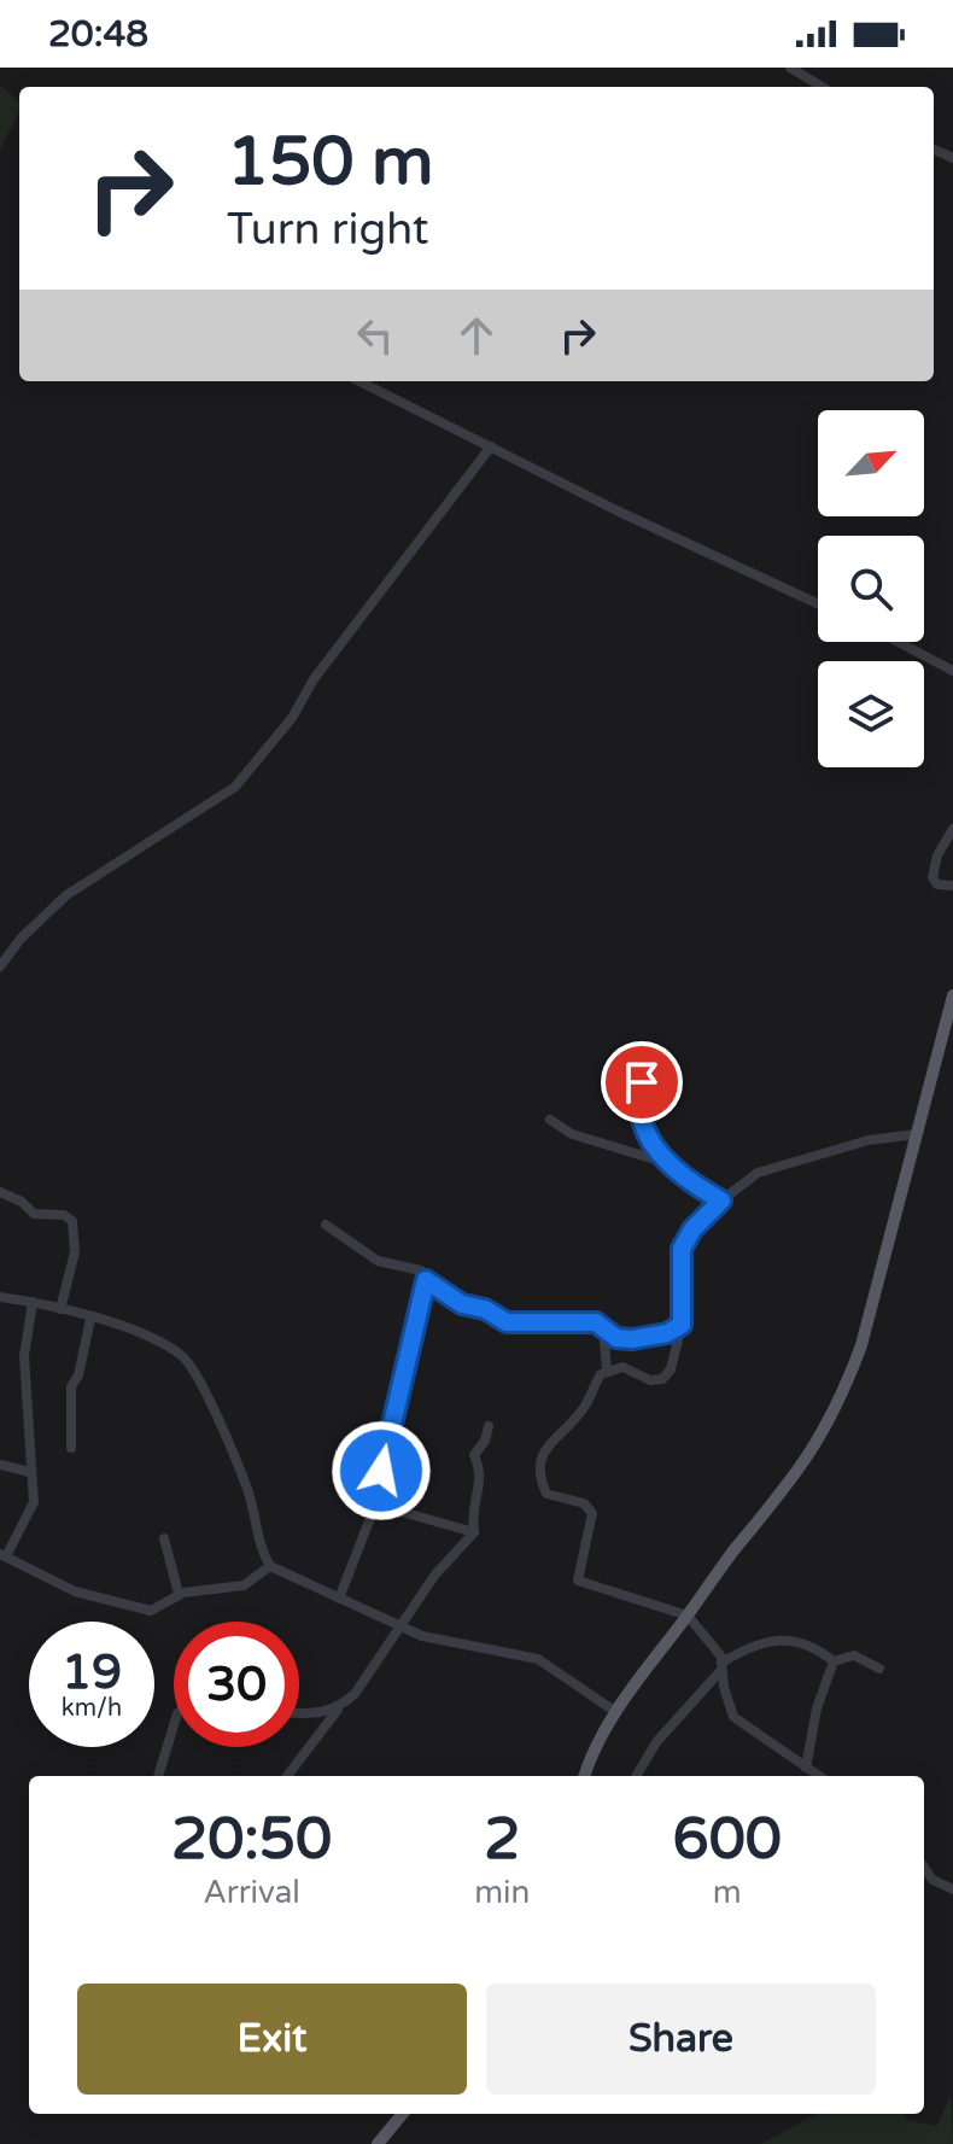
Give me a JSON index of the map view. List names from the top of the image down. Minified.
{"north":"top right","page":{"status":"20:48","turn":["150 m","Turn right"],"speed":"19 km/h","limit":"30","eta":["20:50","Arrival","2","min","600","m"],"buttons":["Exit","Share"]}}
